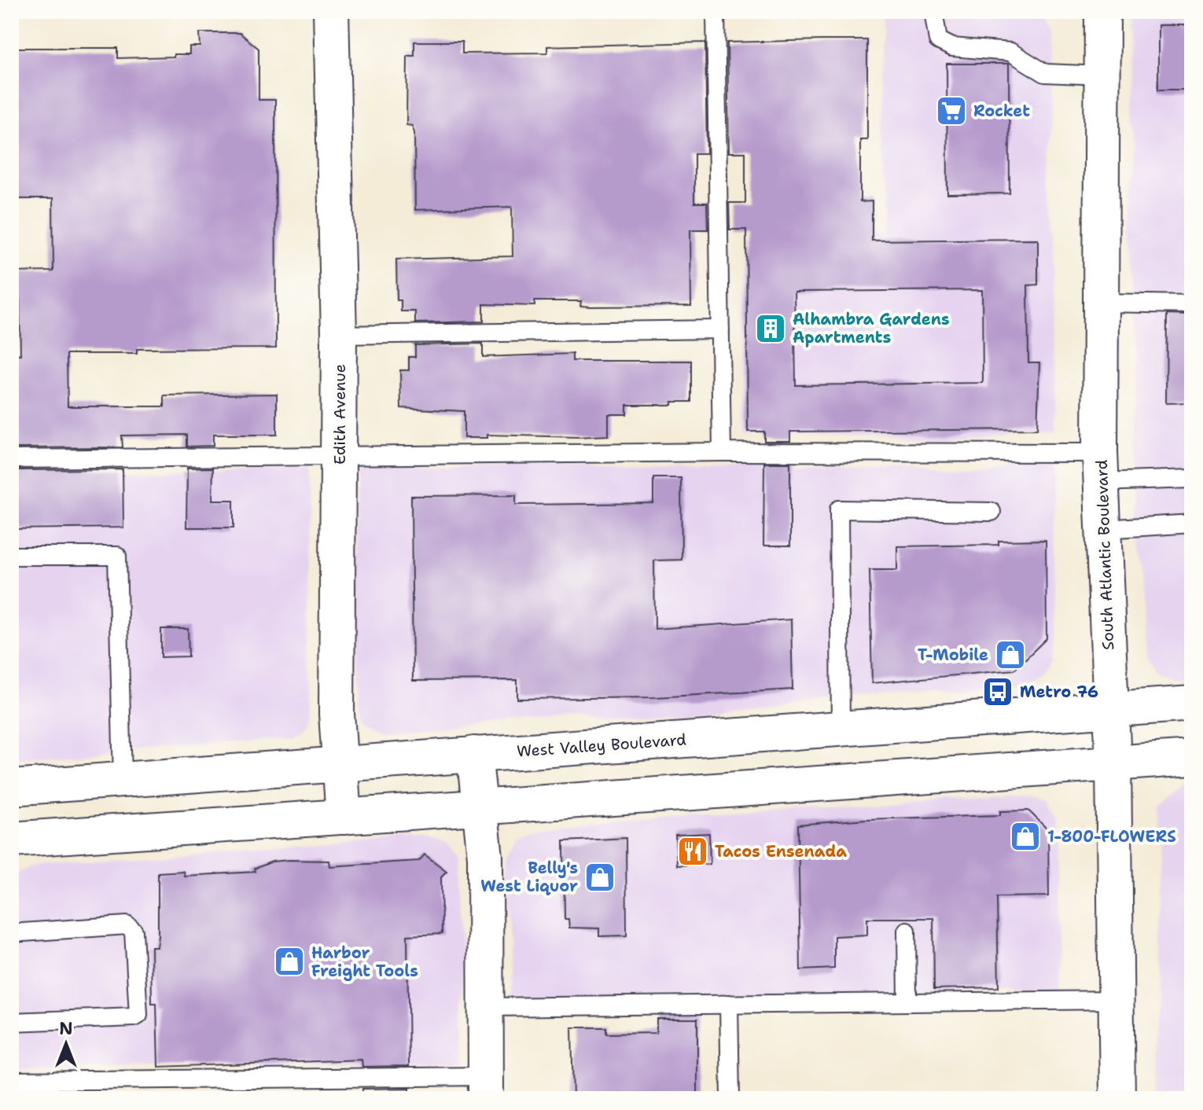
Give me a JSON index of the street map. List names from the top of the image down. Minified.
{"streets":{"main road":["Edith Avenue","South Atlantic Boulevard","West Valley Boulevard"]},"crossings":[["Edith Avenue","West Valley Boulevard"],["South Atlantic Boulevard","West Valley Boulevard"]],"places":{"supermarket":["Rocket"],"building":["Alhambra Gardens Apartments"],"shop":["T-Mobile","1-800-FLOWERS","Belly's West Liquor","Harbor Freight Tools"],"bus stop":["Metro 76"],"restaurant":["Tacos Ensenada"]},"north":"top"}
